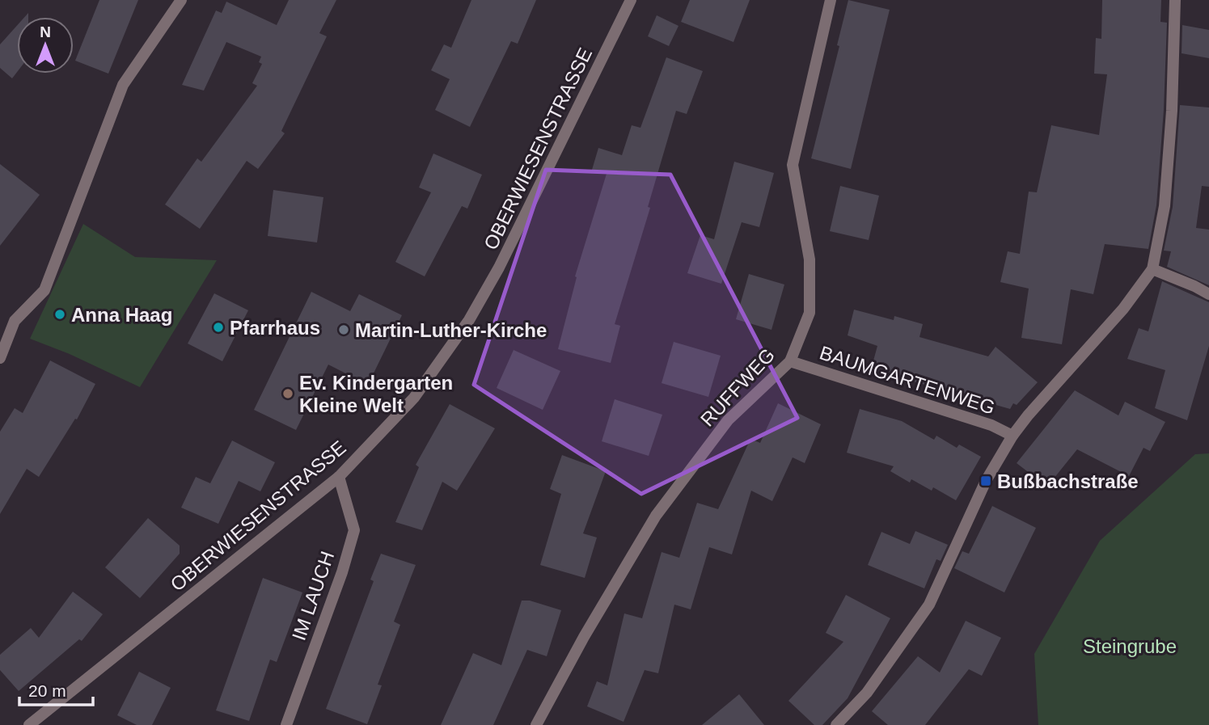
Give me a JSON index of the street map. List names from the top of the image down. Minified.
{"streets":{"street":["OBERWIESENSTRASSE","BAUMGARTENWEG","RUFFWEG","IM LAUCH"]},"crossings":[["OBERWIESENSTRASSE","IM LAUCH"],["BAUMGARTENWEG","RUFFWEG"]],"parks":["Steingrube"],"places":{"other":["Anna Haag","Pfarrhaus","Martin-Luther-Kirche","Ev. Kindergarten Kleine Welt"],"transit":["Bußbachstraße"]},"scale_bar":"20 m","north":"top"}
